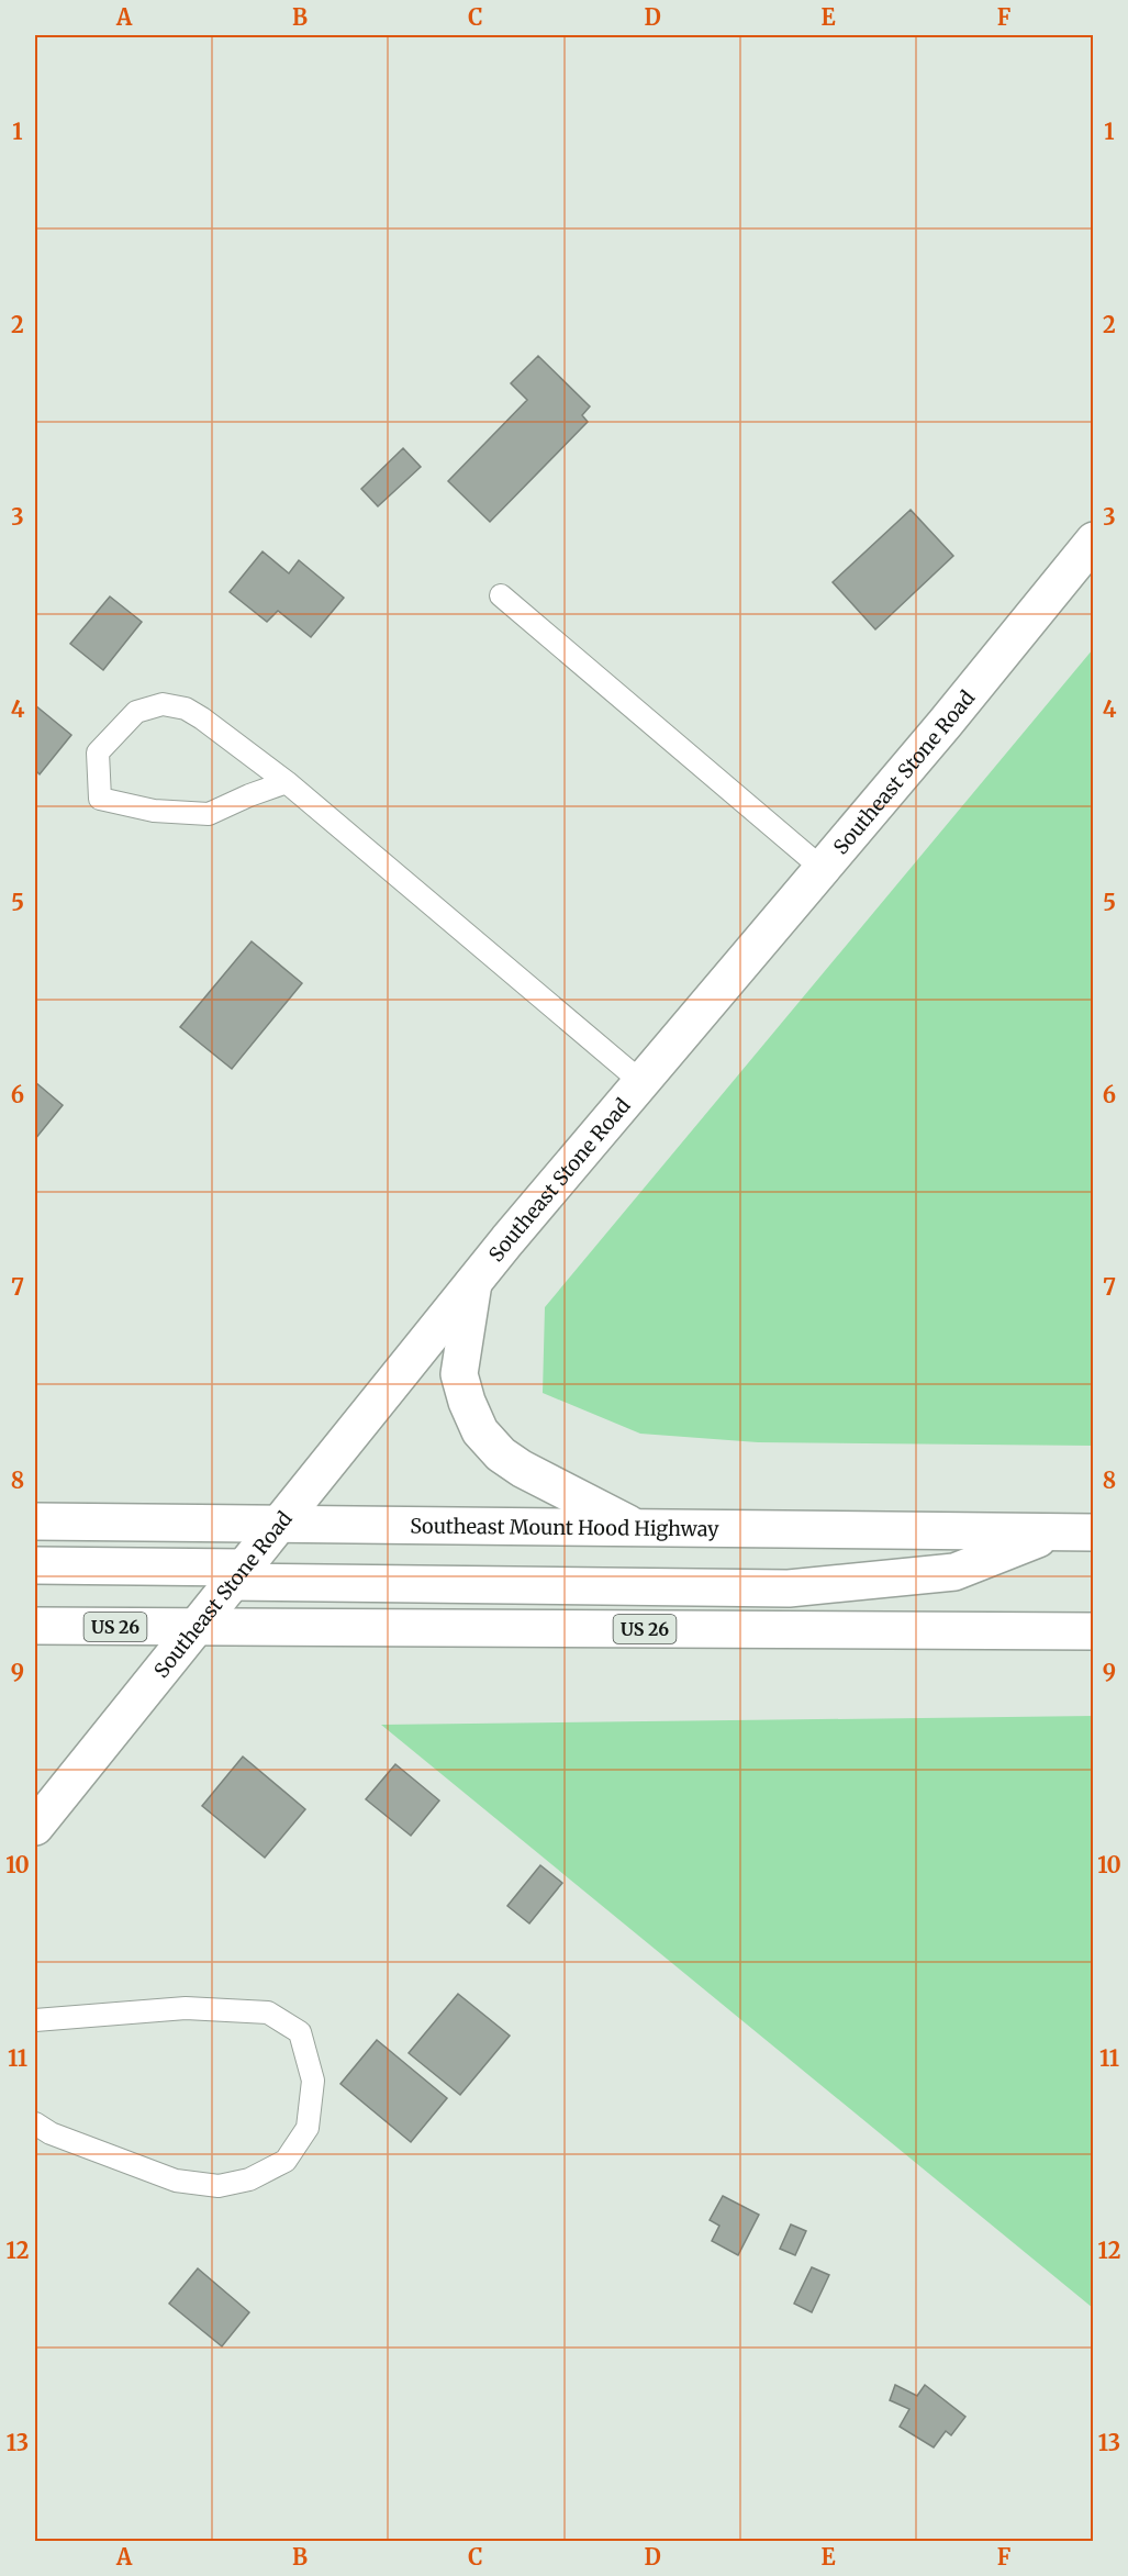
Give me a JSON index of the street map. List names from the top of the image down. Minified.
{"streets":{"main road":["Southeast Stone Road","Southeast Mount Hood Highway","US 26"]},"crossings":[["Southeast Stone Road","Southeast Mount Hood Highway"],["Southeast Stone Road","US 26"]],"grid":{"columns":["A","B","C","D","E","F"],"rows":["1","2","3","4","5","6","7","8","9","10","11","12","13"]}}
